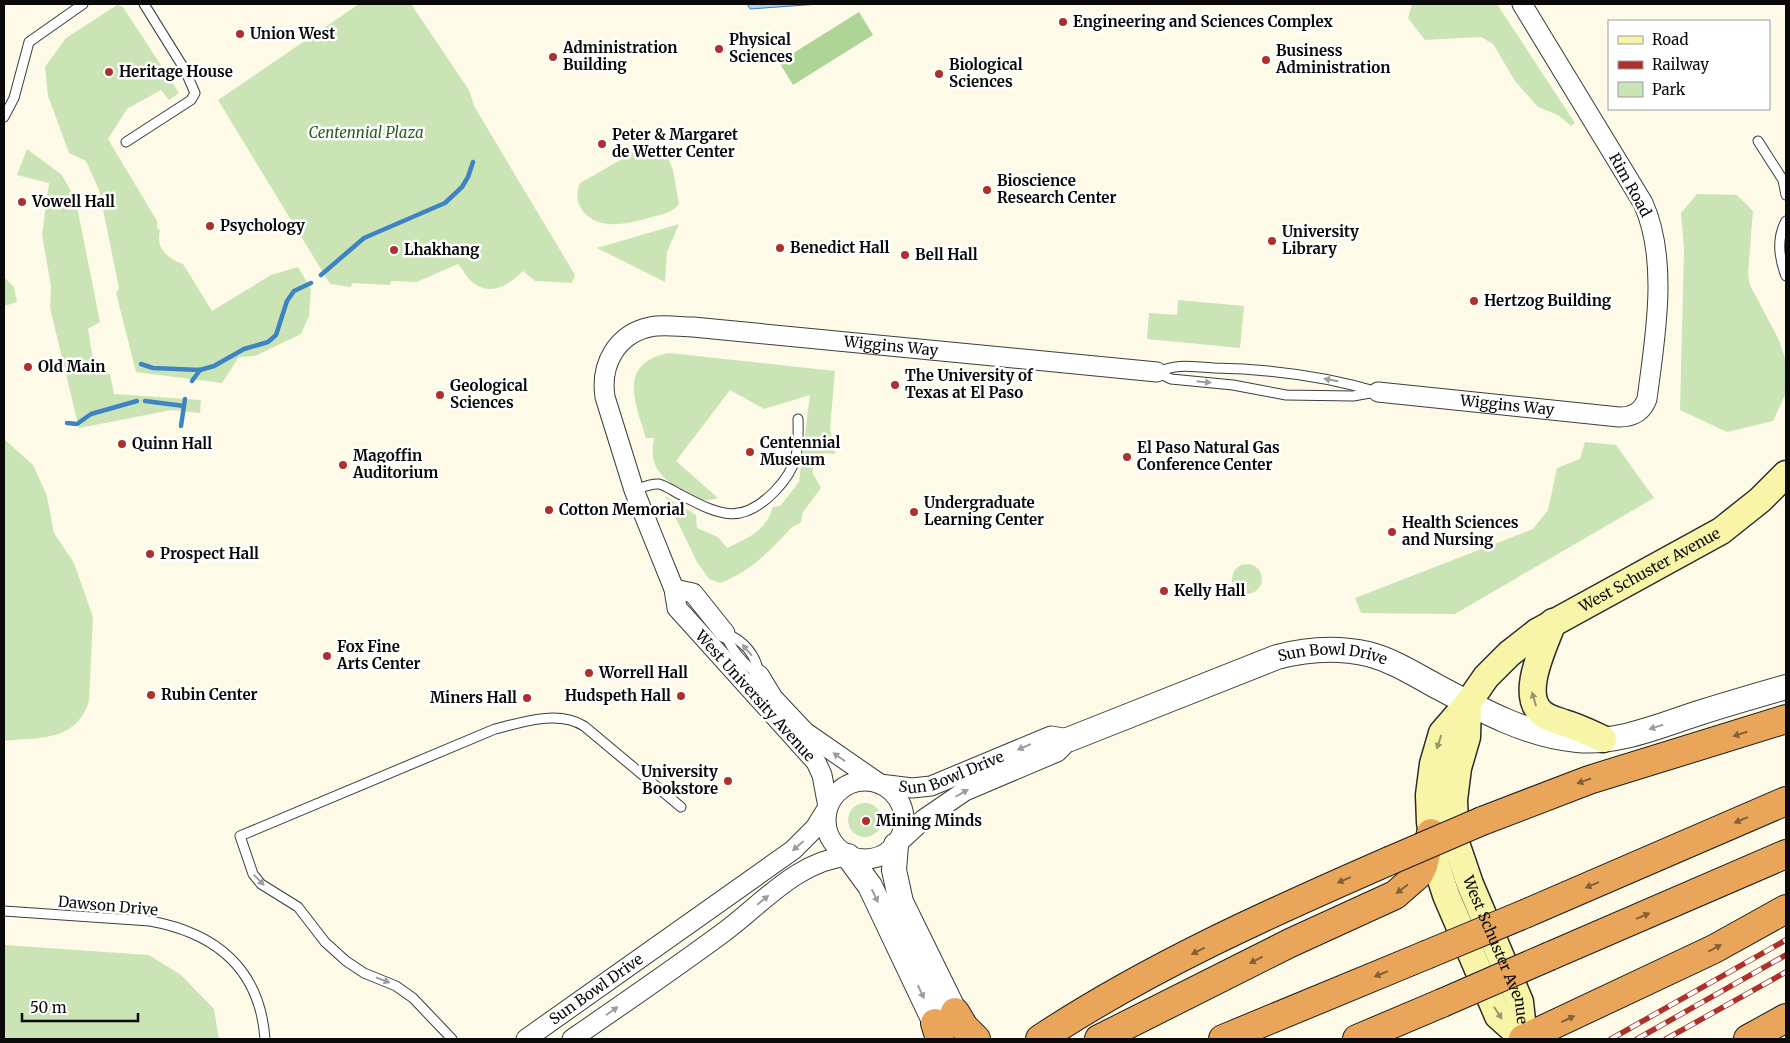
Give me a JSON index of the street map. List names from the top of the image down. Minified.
{"streets":{"main road":["West Schuster Avenue"],"street":["Rim Road","Wiggins Way","Sun Bowl Drive","West University Avenue"],"lane":["Dawson Drive"]},"crossings":[["Rim Road","Wiggins Way"],["Wiggins Way","West University Avenue"],["West Schuster Avenue","Sun Bowl Drive"],["Sun Bowl Drive","West University Avenue"]],"parks":["Centennial Plaza"],"places":["Engineering and Sciences Complex","Union West","Physical Sciences","Administration Building","Business Administration","Heritage House","Biological Sciences","Peter & Margaret de Wetter Center","Bioscience Research Center","Vowell Hall","Psychology","University Library","Benedict Hall","Lhakhang","Bell Hall","Hertzog Building","Old Main","The University of Texas at El Paso","Geological Sciences","Quinn Hall","Centennial Museum","El Paso Natural Gas Conference Center","Magoffin Auditorium","Cotton Memorial","Undergraduate Learning Center","Health Sciences and Nursing","Prospect Hall","Kelly Hall","Fox Fine Arts Center","Worrell Hall","Rubin Center","Hudspeth Hall","Miners Hall","University Bookstore","Mining Minds"],"legend":["Road","Railway","Park"],"scale_bar":"50 m"}
